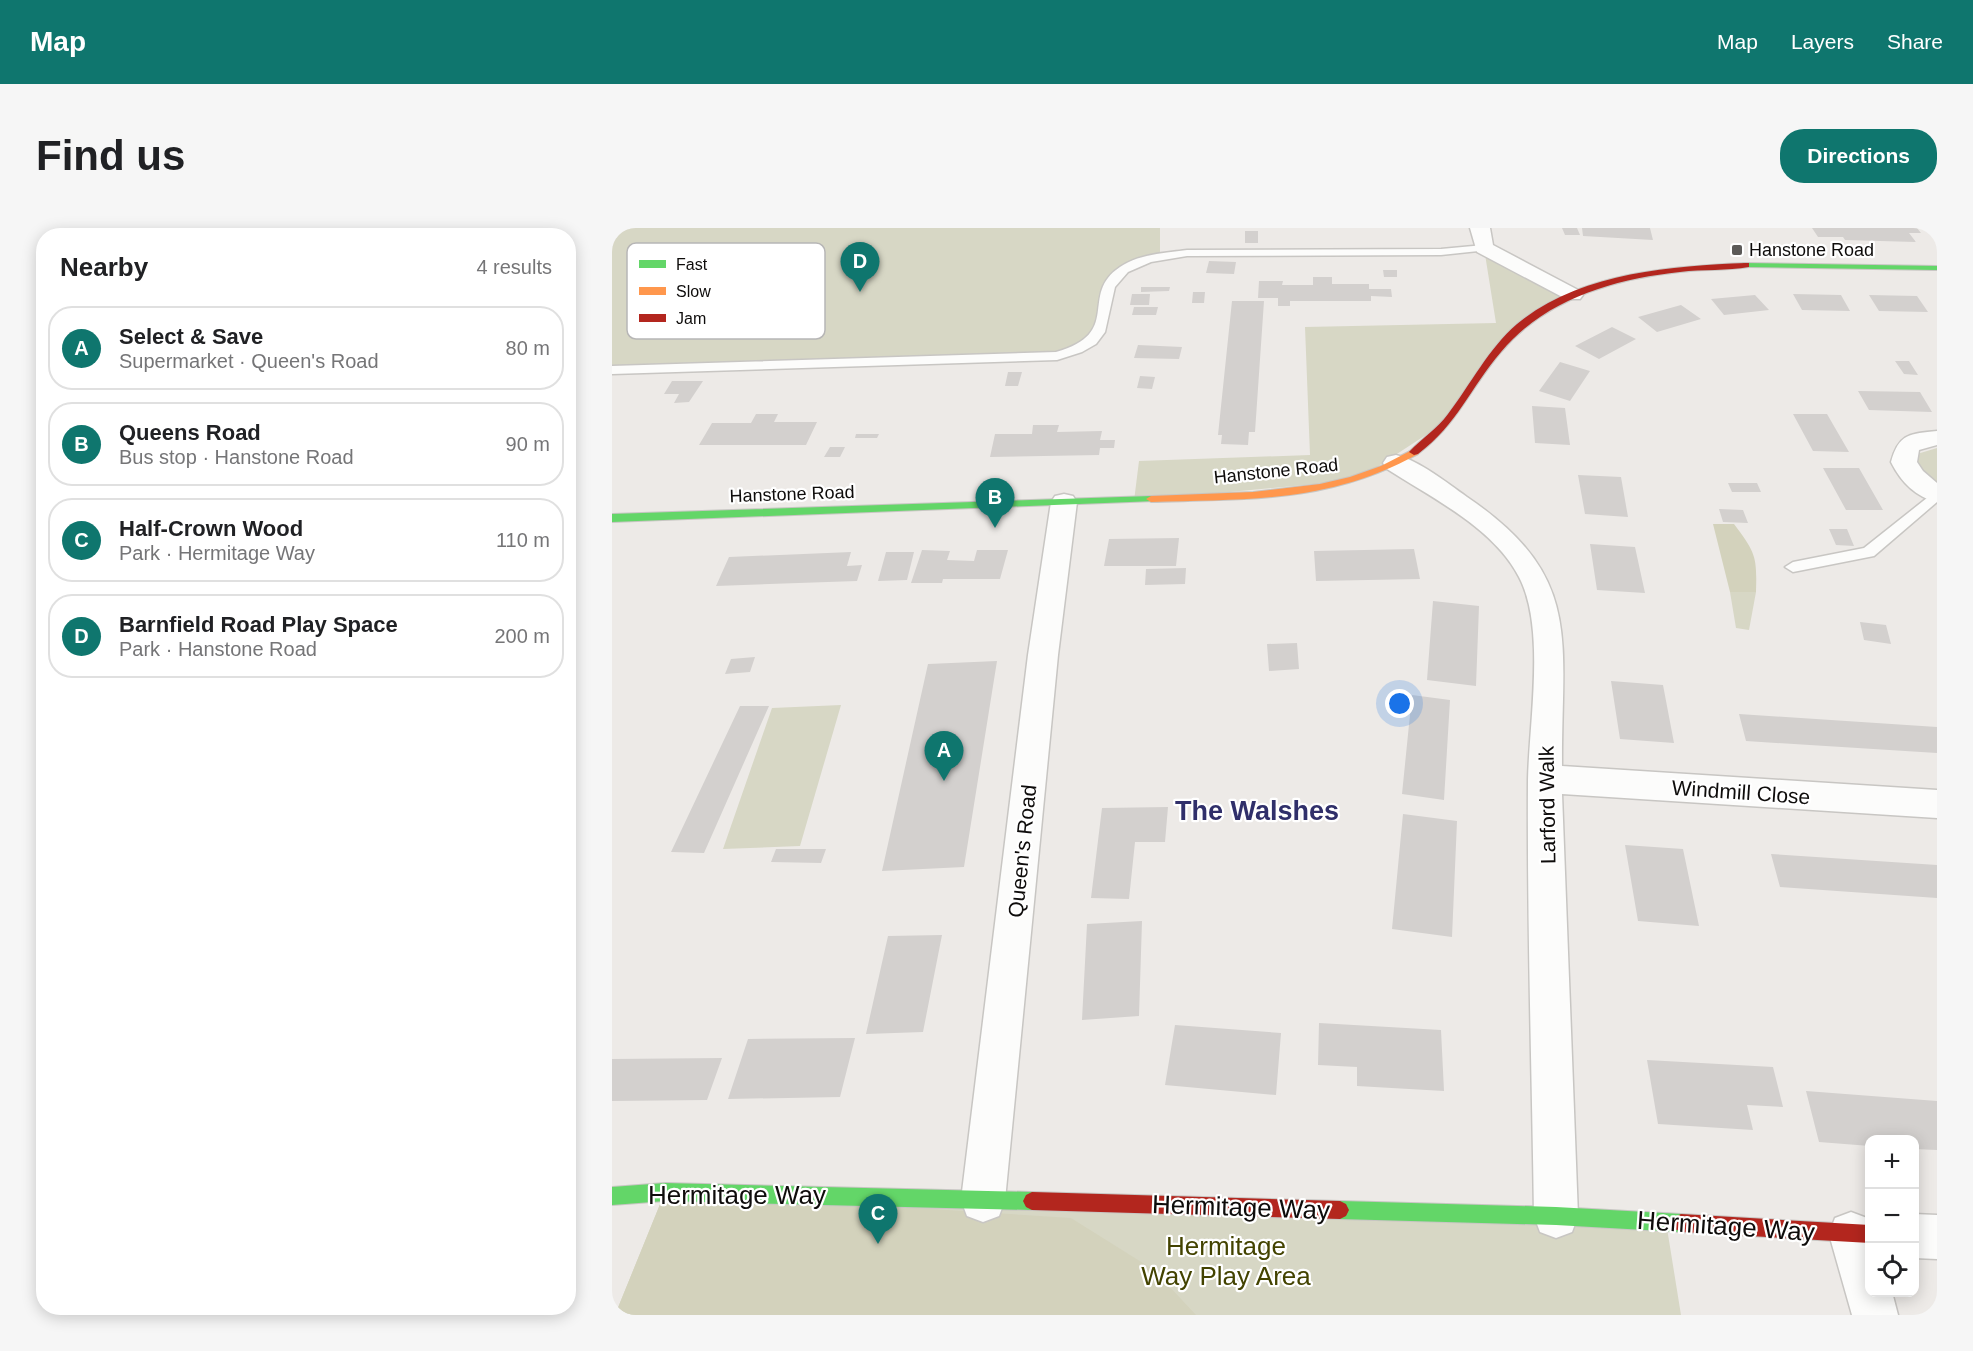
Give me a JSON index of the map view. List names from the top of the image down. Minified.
{"streets":{"street":["Hanstone Road","Windmill Close","Larford Walk","Queen's Road","Hermitage Way"]},"crossings":[["Hanstone Road","Larford Walk"],["Hanstone Road","Queen's Road"],["Windmill Close","Larford Walk"],["Larford Walk","Hermitage Way"],["Queen's Road","Hermitage Way"]],"districts":["The Walshes"],"parks":["Hermitage Way Play Area"],"places":{"transit":["Hanstone Road"]},"legend":["Fast","Slow","Jam"],"page":{"header":"Map","nav":["Map","Layers","Share"],"buttons":"Directions","title":"Find us","heading":["Nearby","4 results"],"pins":["D","B","A","C"],"list":[{"mark":"A","name":"Select & Save","note":"Supermarket · Queen's Road","value":"80 m"},{"mark":"B","name":"Queens Road","note":"Bus stop · Hanstone Road","value":"90 m"},{"mark":"C","name":"Half-Crown Wood","note":"Park · Hermitage Way","value":"110 m"},{"mark":"D","name":"Barnfield Road Play Space","note":"Park · Hanstone Road","value":"200 m"}],"map_buttons":["+","−"]}}
